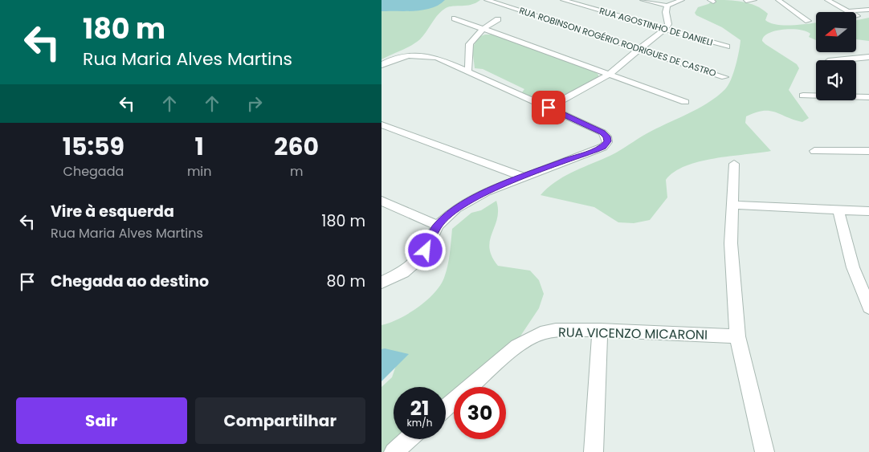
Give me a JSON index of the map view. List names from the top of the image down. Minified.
{"streets":{"street":["RUA AGOSTINHO DE DANIELI","RUA ROBINSON ROGÉRIO RODRIGUES DE CASTRO","RUA VICENZO MICARONI"]},"north":"left","page":{"turn":["180 m","Rua Maria Alves Martins"],"eta":["15:59","Chegada","1","min","260","m"],"list":[{"name":"Vire à esquerda","note":"Rua Maria Alves Martins","value":"180 m"},{"name":"Chegada ao destino","value":"80 m"}],"speed":"21 km/h","limit":"30","buttons":["Sair","Compartilhar"]}}
